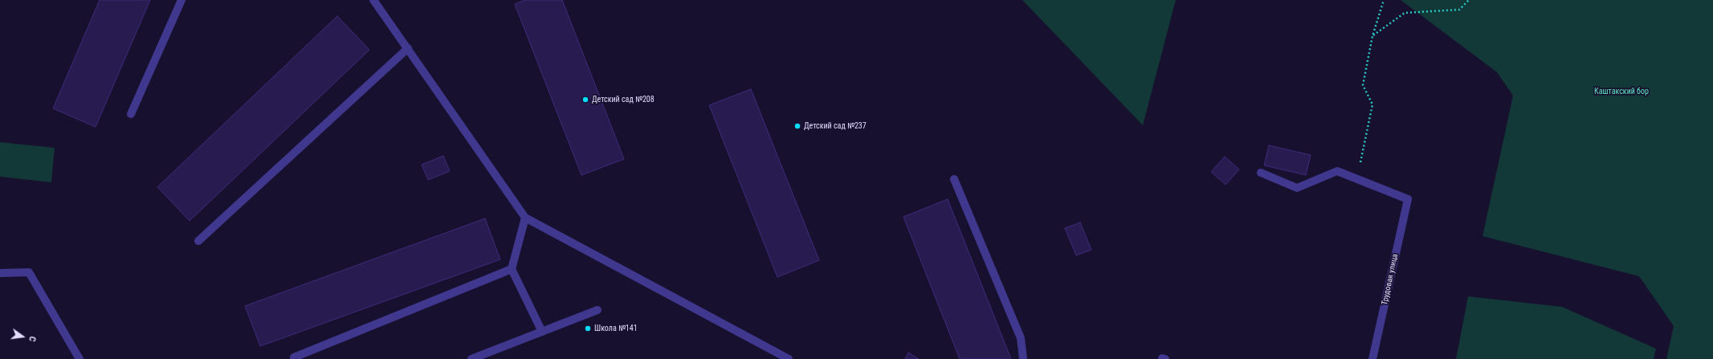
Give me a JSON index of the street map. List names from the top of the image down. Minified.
{"streets":{"street":["Трудовая улица"]},"parks":["Каштакский бор"],"places":["Детский сад №208","Детский сад №237","Школа №141"],"north":"right"}
